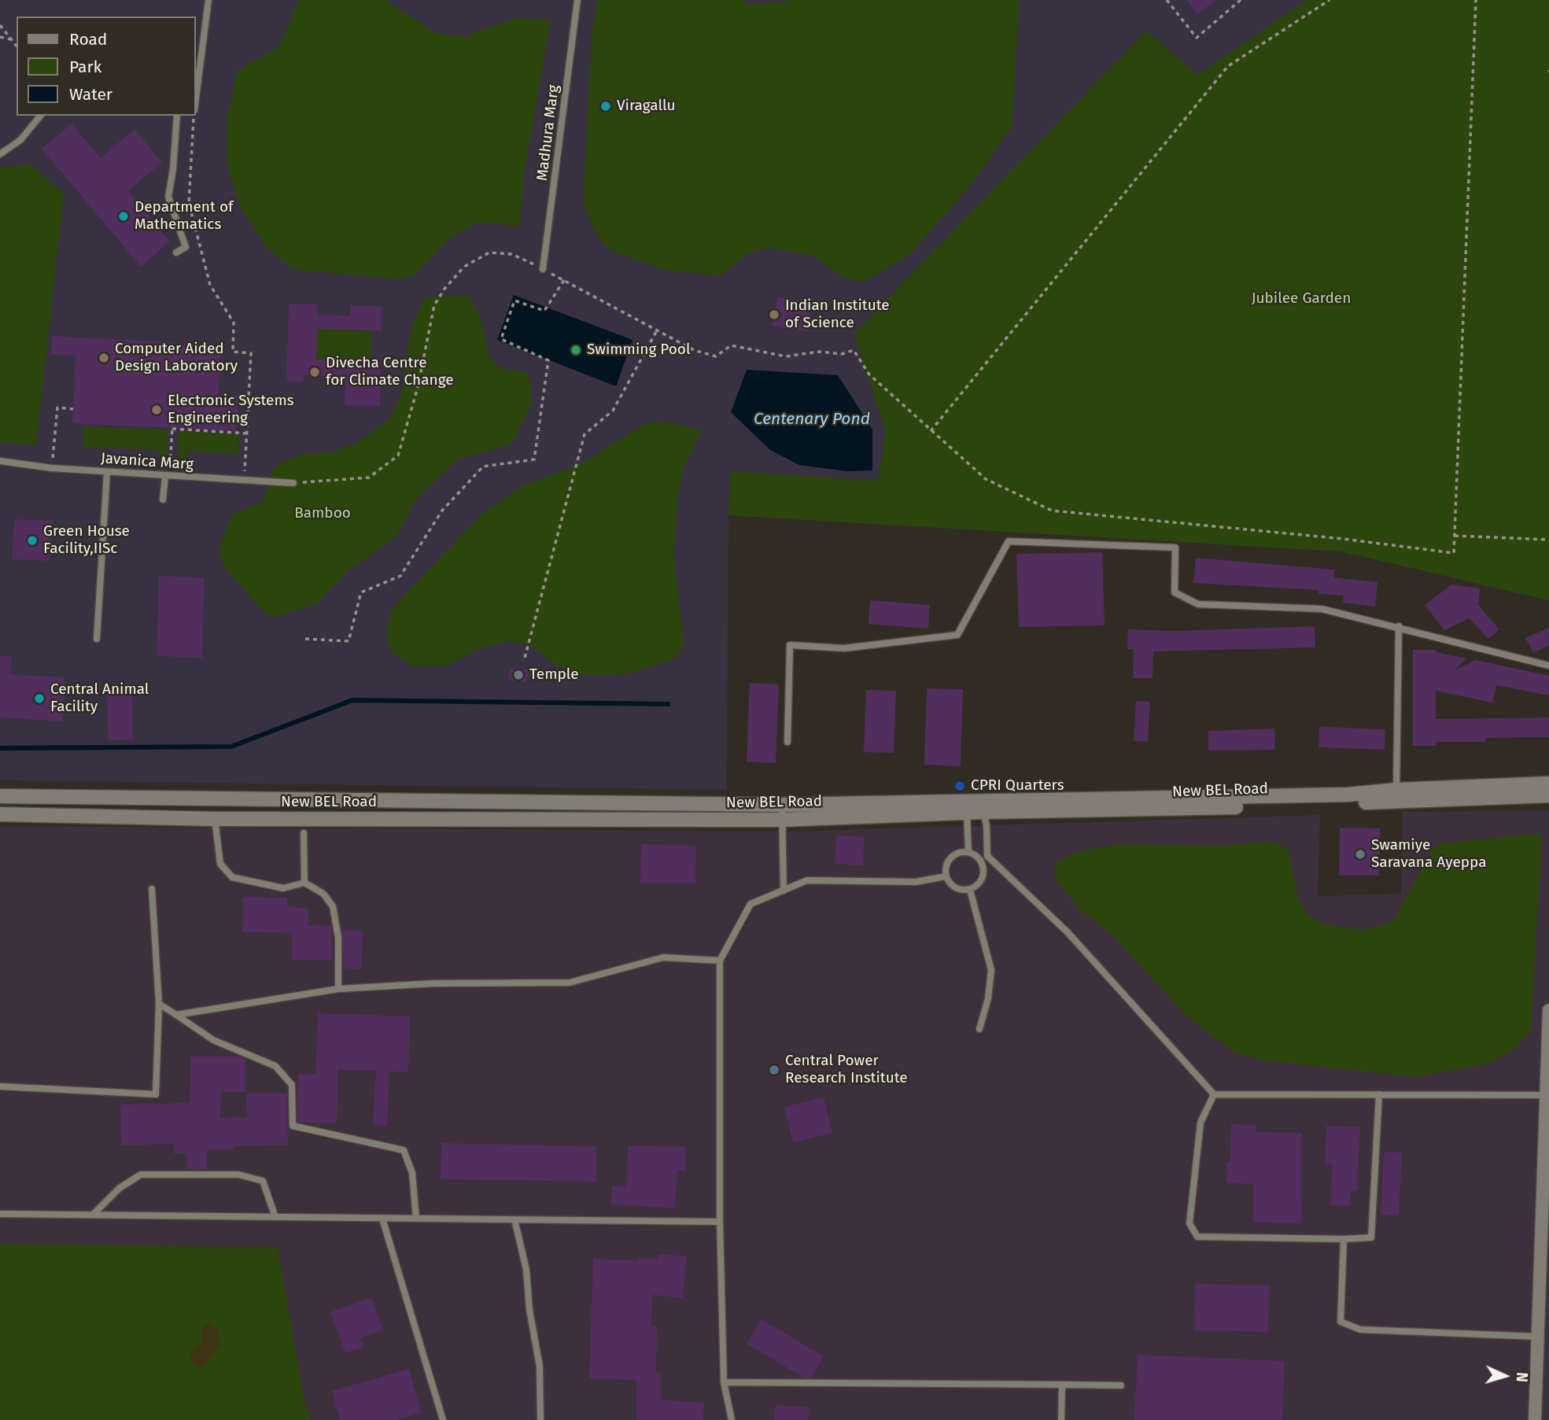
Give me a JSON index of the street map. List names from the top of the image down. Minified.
{"streets":{"main road":["New BEL Road"],"lane":["Madhura Marg","Javanica Marg"]},"water":["Centenary Pond"],"parks":["Jubilee Garden","Bamboo"],"places":["Viragallu","Department of Mathematics","Indian Institute of Science","Swimming Pool","Computer Aided Design Laboratory","Divecha Centre for Climate Change","Electronic Systems Engineering","Green House Facility,IISc","Temple","Central Animal Facility","CPRI Quarters","Swamiye Saravana Ayeppa","Central Power Research Institute"],"legend":["Road","Park","Water"],"north":"right"}
